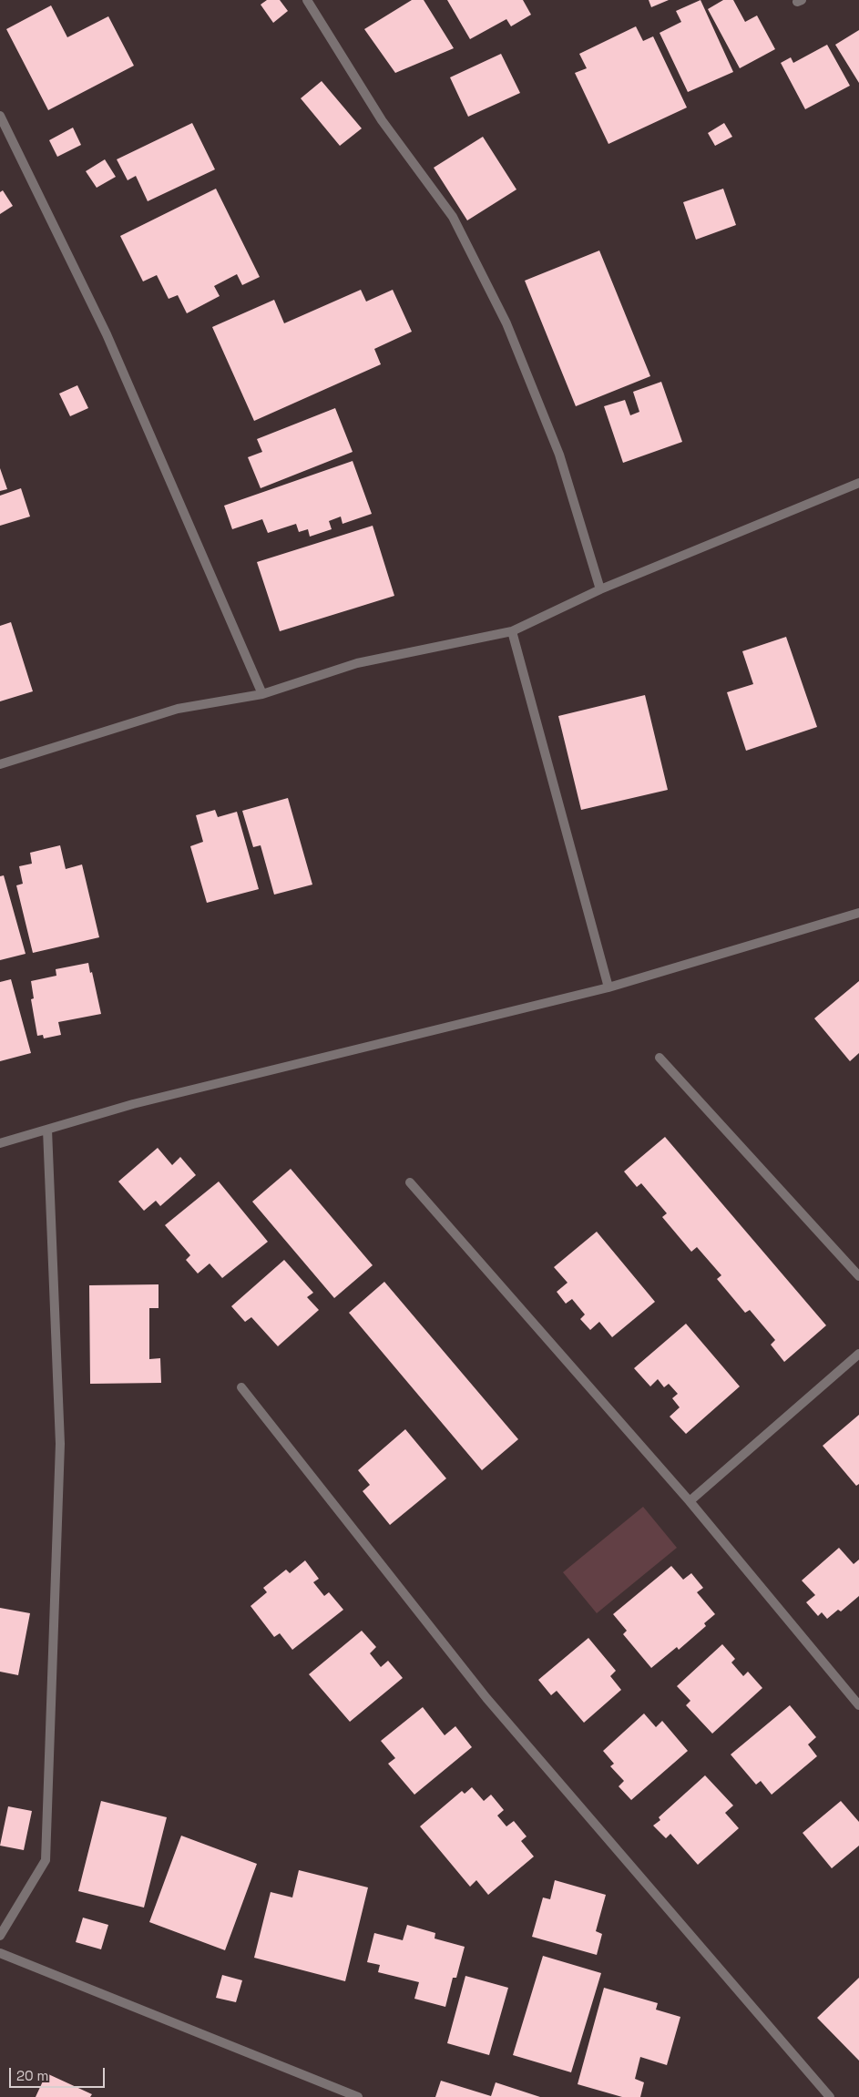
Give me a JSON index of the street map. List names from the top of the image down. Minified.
{"scale_bar":"20 m"}
